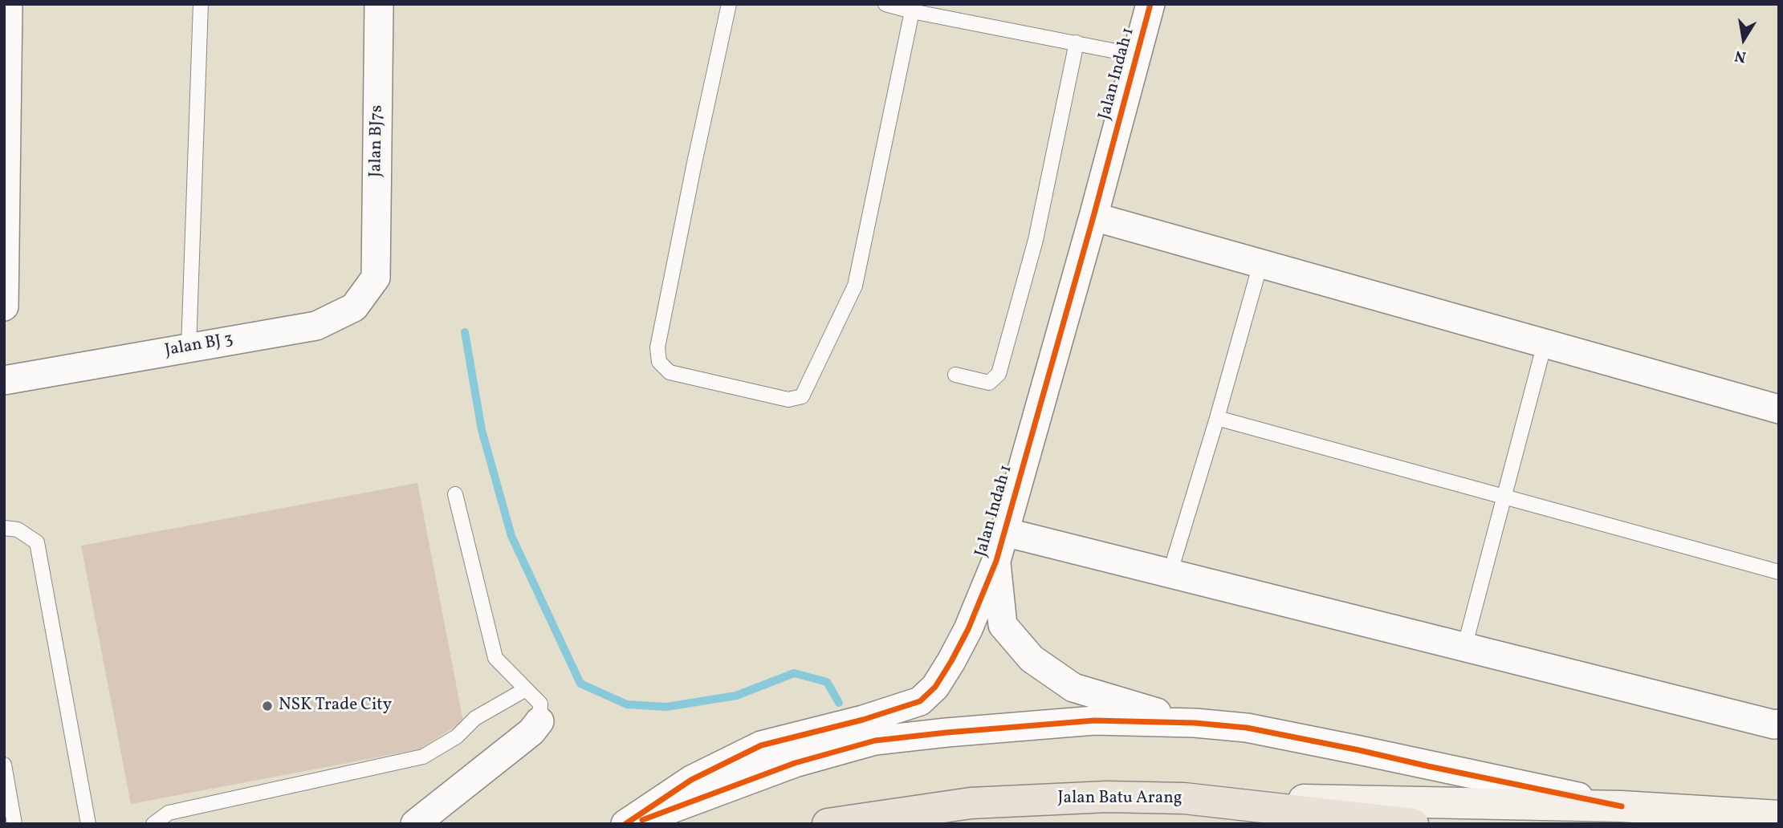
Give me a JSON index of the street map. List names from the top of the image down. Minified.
{"streets":{"main road":["Jalan Batu Arang"],"street":["Jalan Indah 1","Jalan BJ7s","Jalan BJ 3"]},"crossings":[["Jalan BJ7s","Jalan BJ 3"]],"places":["NSK Trade City"],"north":"bottom"}
